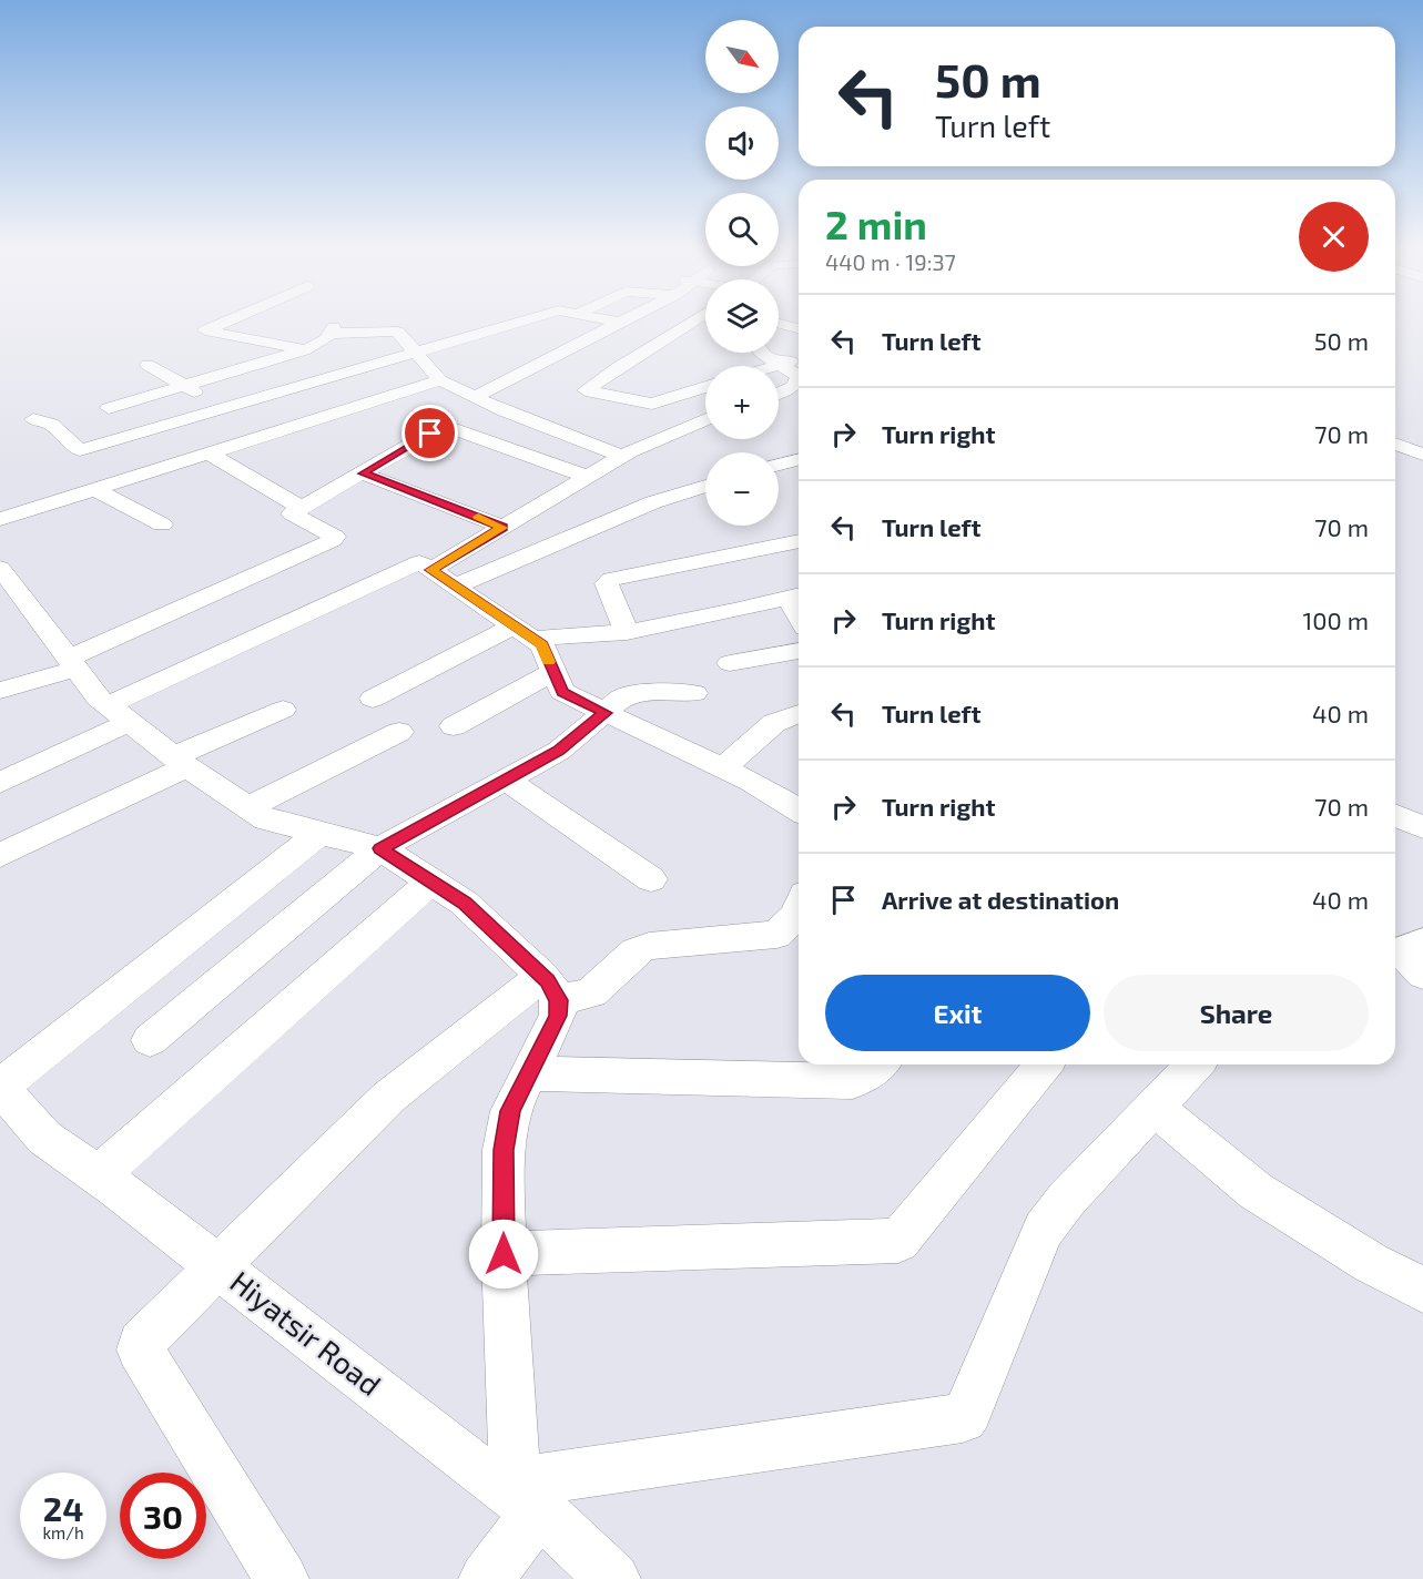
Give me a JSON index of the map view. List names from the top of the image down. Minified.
{"streets":{"street":["Hiyatsir Road"]},"north":"bottom right","page":{"map_buttons":["+","−"],"turn":["50 m","Turn left"],"heading":["2 min","440 m · 19:37"],"list":[{"name":"Turn left","value":"50 m"},{"name":"Turn right","value":"70 m"},{"name":"Turn left","value":"70 m"},{"name":"Turn right","value":"100 m"},{"name":"Turn left","value":"40 m"},{"name":"Turn right","value":"70 m"},{"name":"Arrive at destination","value":"40 m"}],"buttons":["Exit","Share"],"speed":"24 km/h","limit":"30"}}
